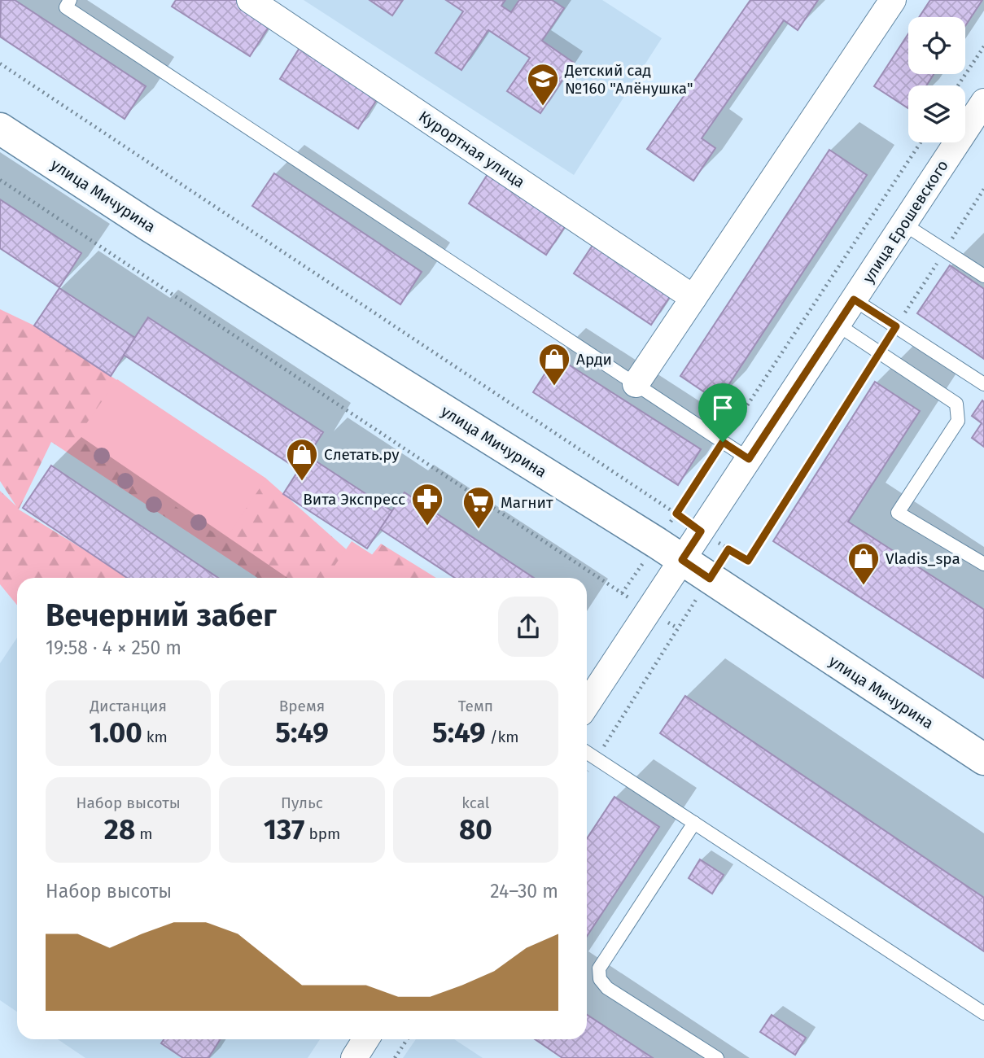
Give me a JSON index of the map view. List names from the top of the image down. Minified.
{"streets":{"main road":["улица Мичурина"],"street":["Курортная улица","улица Ерошевского"]},"crossings":[["улица Мичурина","улица Ерошевского"]],"places":{"school or university":["Детский сад №160 \"Алёнушка\""],"shop":["Арди","Слетать.ру","Vladis_spa"],"pharmacy":["Вита Экспресс"],"supermarket":["Магнит"]},"page":{"heading":["Вечерний забег","19:58 · 4 × 250 m"],"stats":[["Дистанция","1.00 km"],["Время","5:49"],["Темп","5:49 /km"],["Набор высоты","28 m"],["Пульс","137 bpm"],["kcal","80"]],"chart":["Набор высоты","24–30 m"]}}
